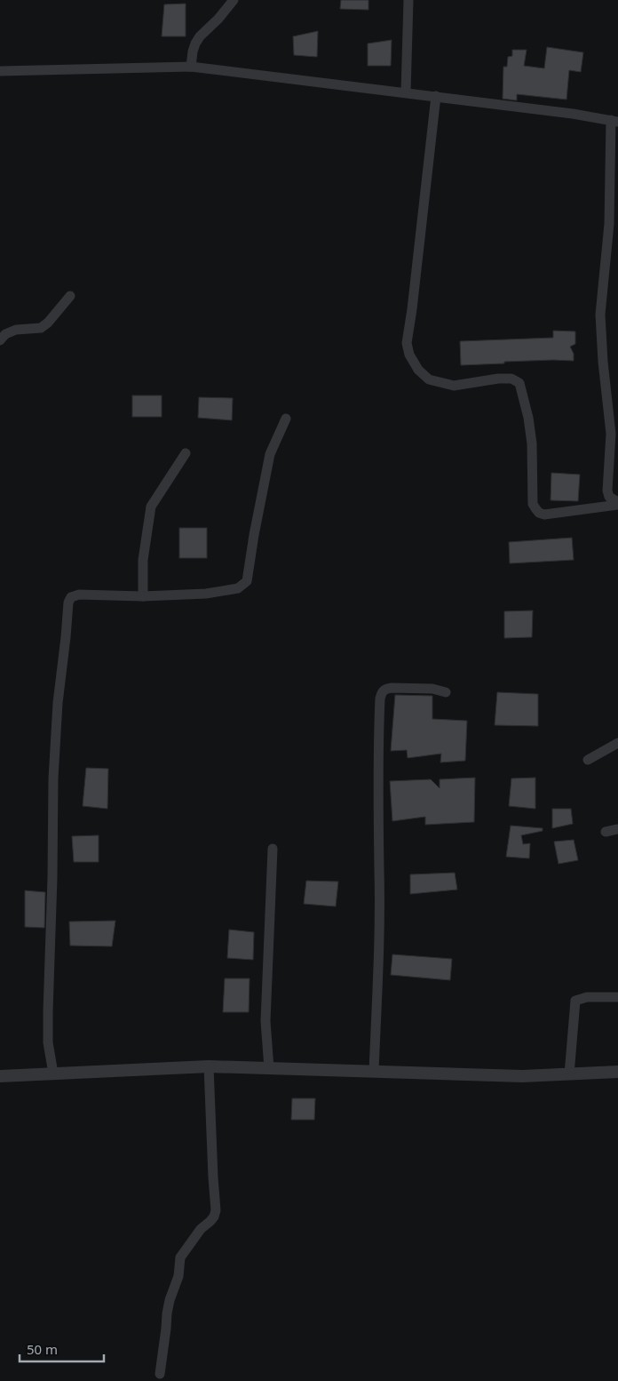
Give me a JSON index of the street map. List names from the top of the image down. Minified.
{"scale_bar":"50 m"}
